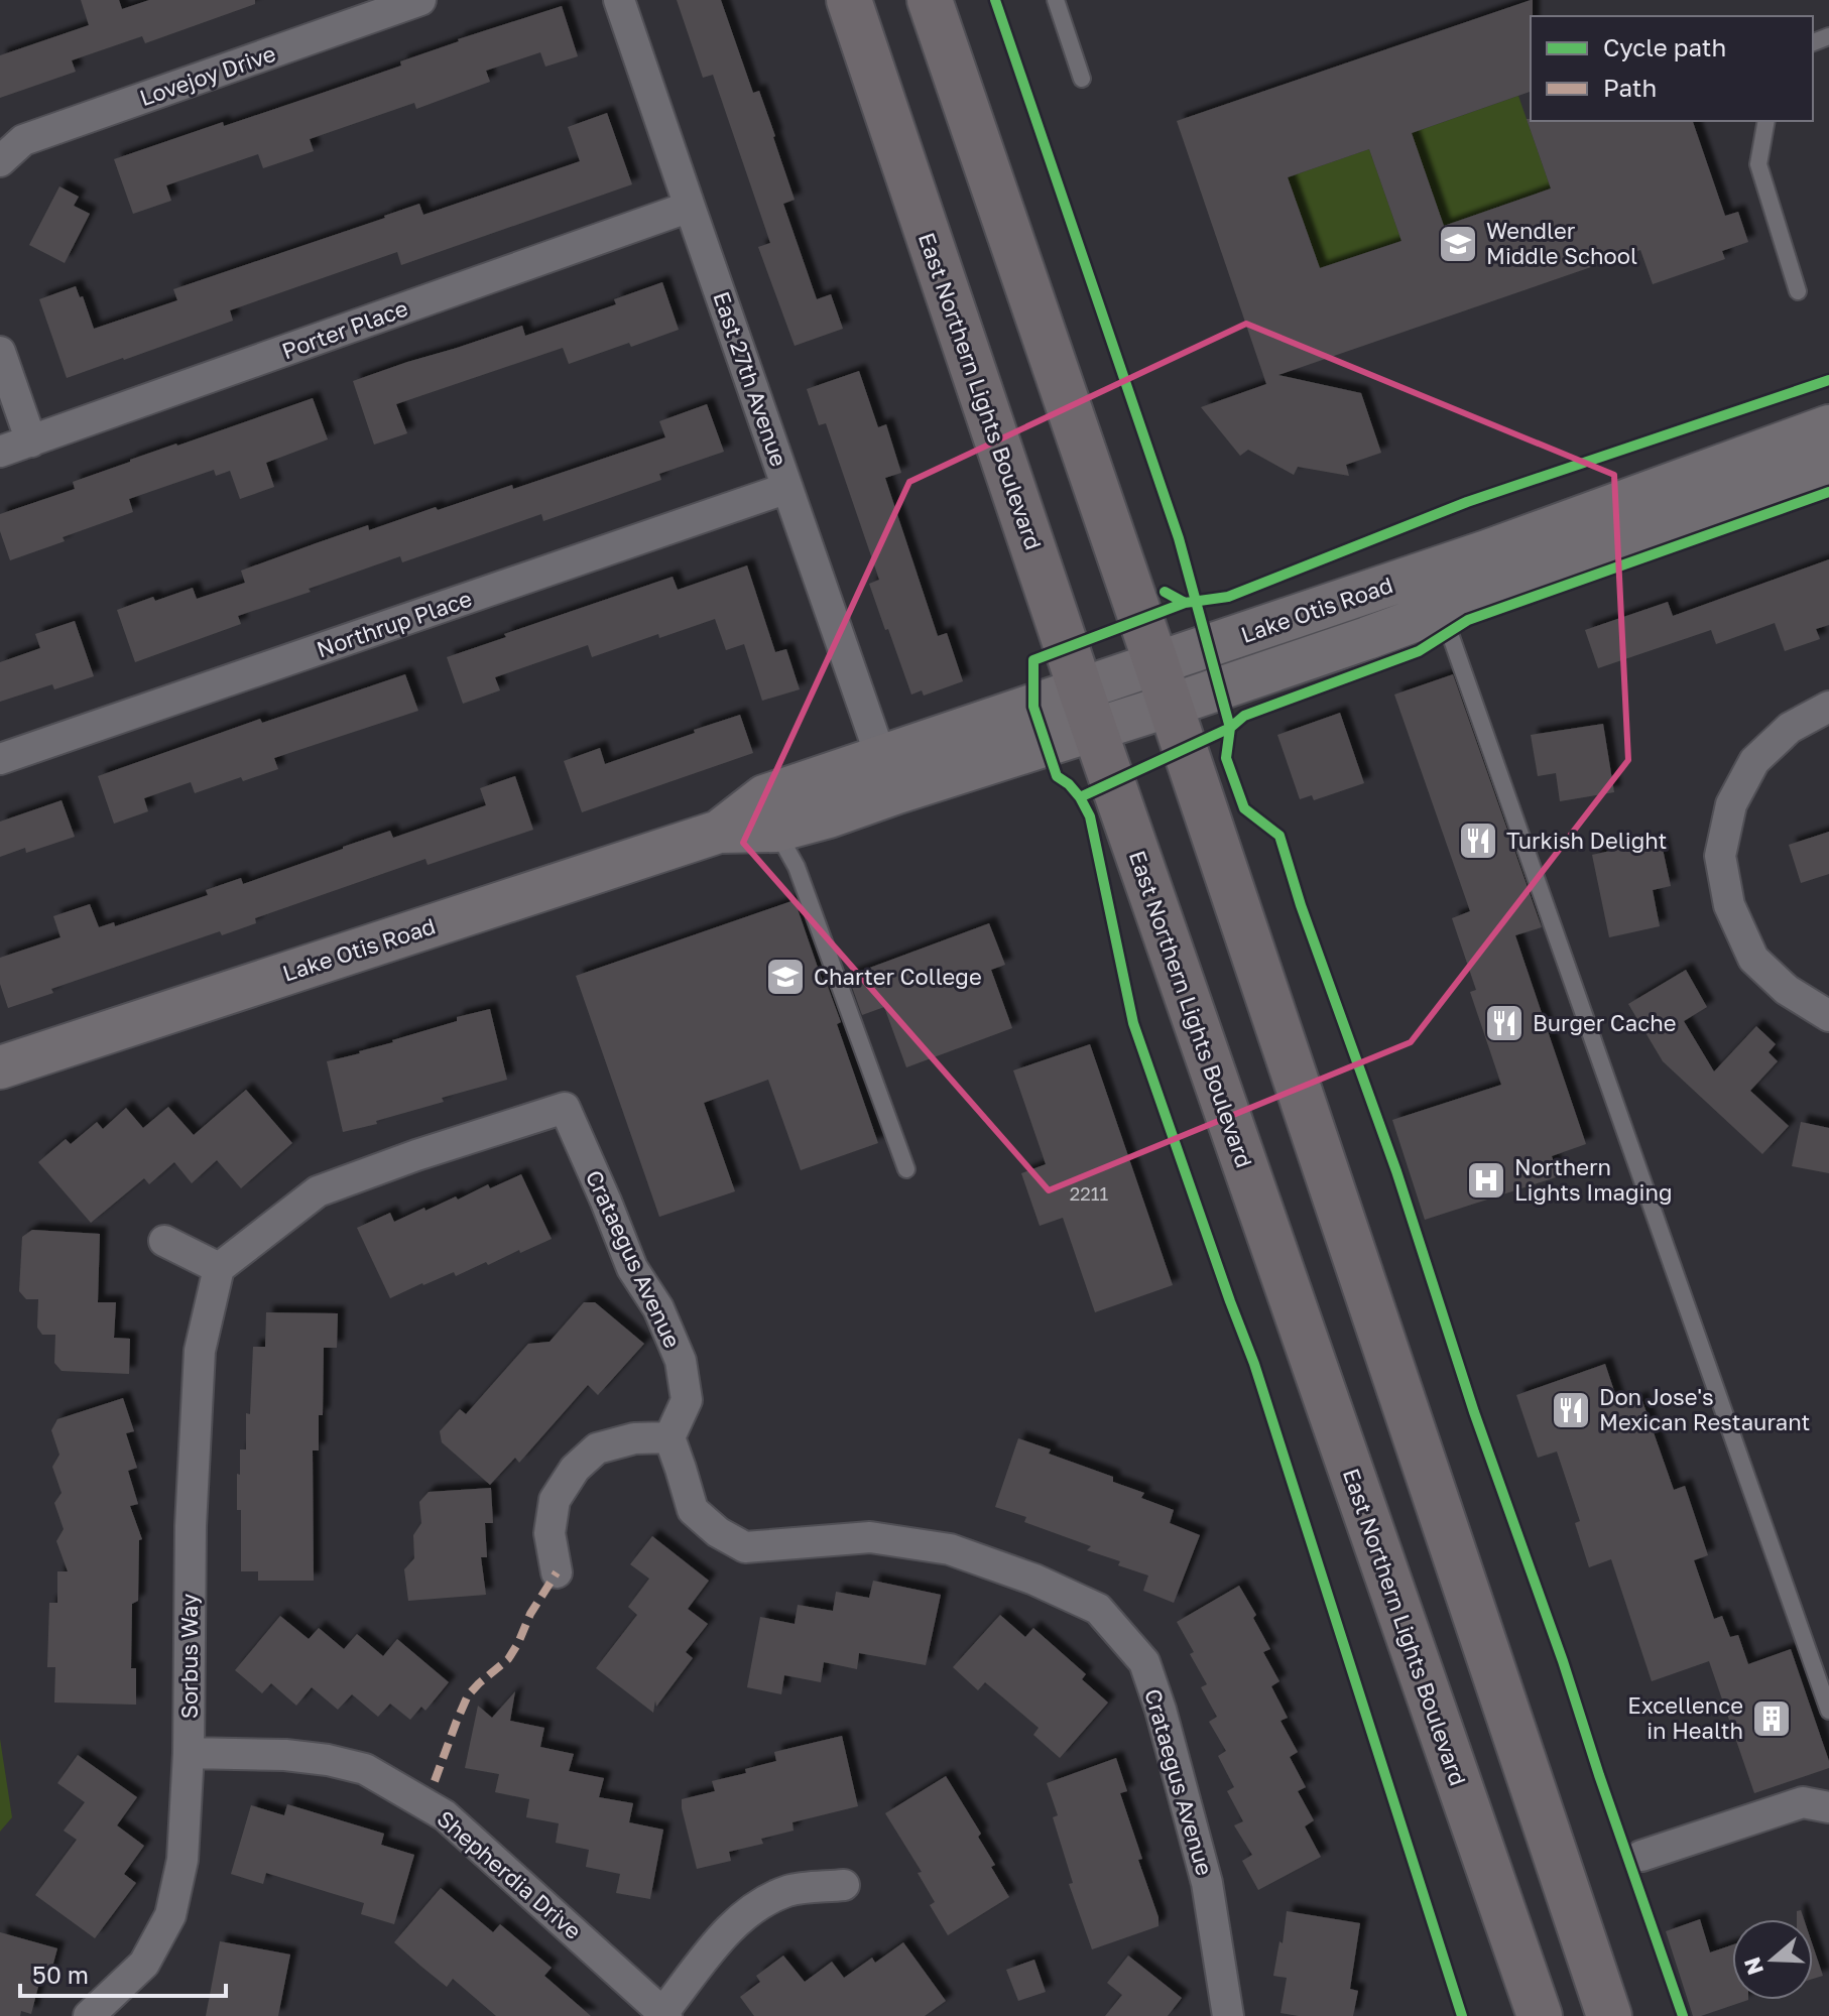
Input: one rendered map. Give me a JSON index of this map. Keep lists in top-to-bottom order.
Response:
{
  "streets": {
    "main road": ["East Northern Lights Boulevard", "Lake Otis Road"],
    "street": [
      "Lovejoy Drive",
      "Porter Place",
      "East 27th Avenue",
      "Northrup Place",
      "Crataegus Avenue",
      "Sorbus Way",
      "Shepherdia Drive"
    ]
  },
  "crossings": [
    ["Porter Place", "East 27th Avenue"],
    ["East 27th Avenue", "Lake Otis Road"],
    ["East 27th Avenue", "Northrup Place"],
    ["East Northern Lights Boulevard", "Lake Otis Road"],
    ["Crataegus Avenue", "Sorbus Way"],
    ["Sorbus Way", "Shepherdia Drive"]
  ],
  "places": {
    "school or university": ["Wendler Middle School", "Charter College"],
    "restaurant": ["Turkish Delight", "Burger Cache", "Don Jose's Mexican Restaurant"],
    "hospital": ["Northern Lights Imaging"],
    "building": ["Excellence in Health"]
  },
  "house_numbers": ["2211"],
  "legend": ["Cycle path", "Path"],
  "scale_bar": "50 m",
  "north": "left"
}
